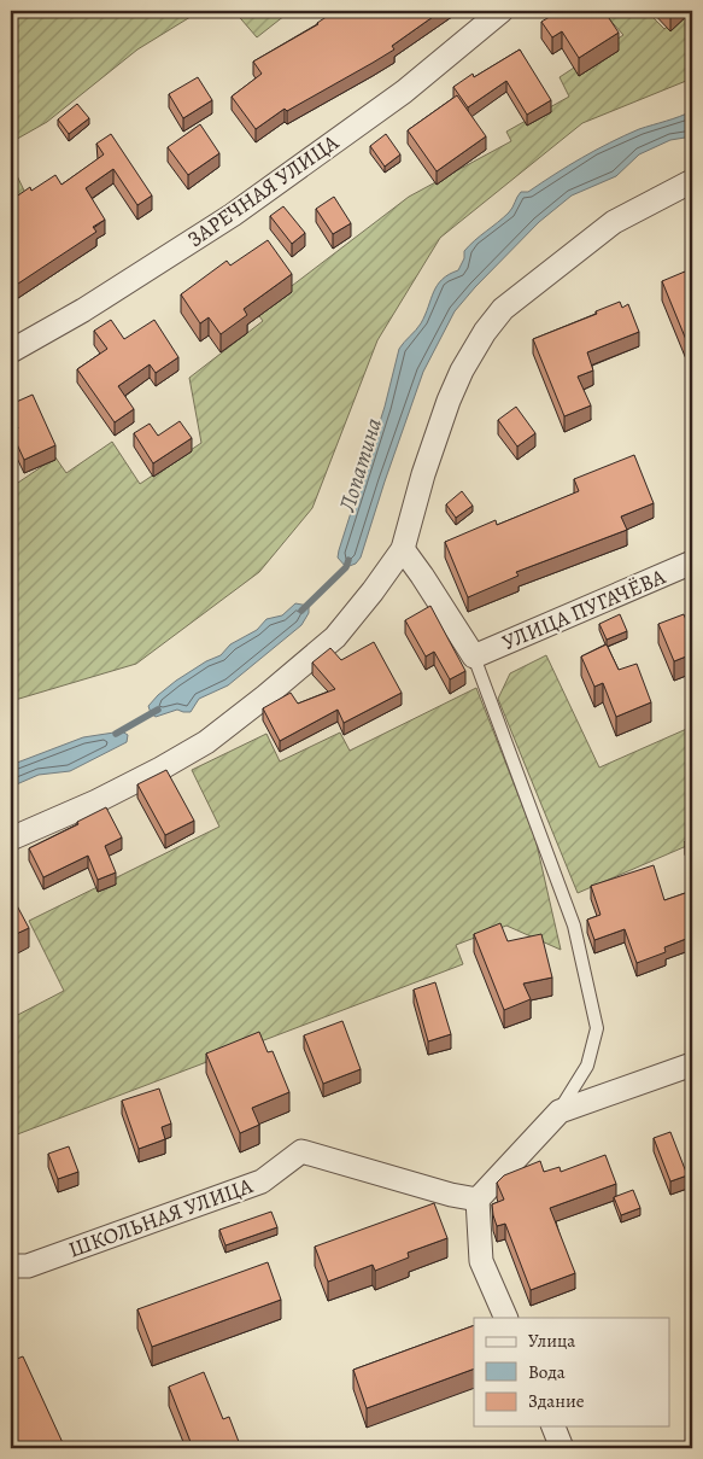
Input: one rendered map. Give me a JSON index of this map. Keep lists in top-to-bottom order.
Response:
{
  "streets": {
    "street": ["ЗАРЕЧНАЯ УЛИЦА", "УЛИЦА ПУГАЧЁВА", "ШКОЛЬНАЯ УЛИЦА"]
  },
  "water": ["Лопатина"],
  "legend": ["Улица", "Вода", "Здание"]
}
